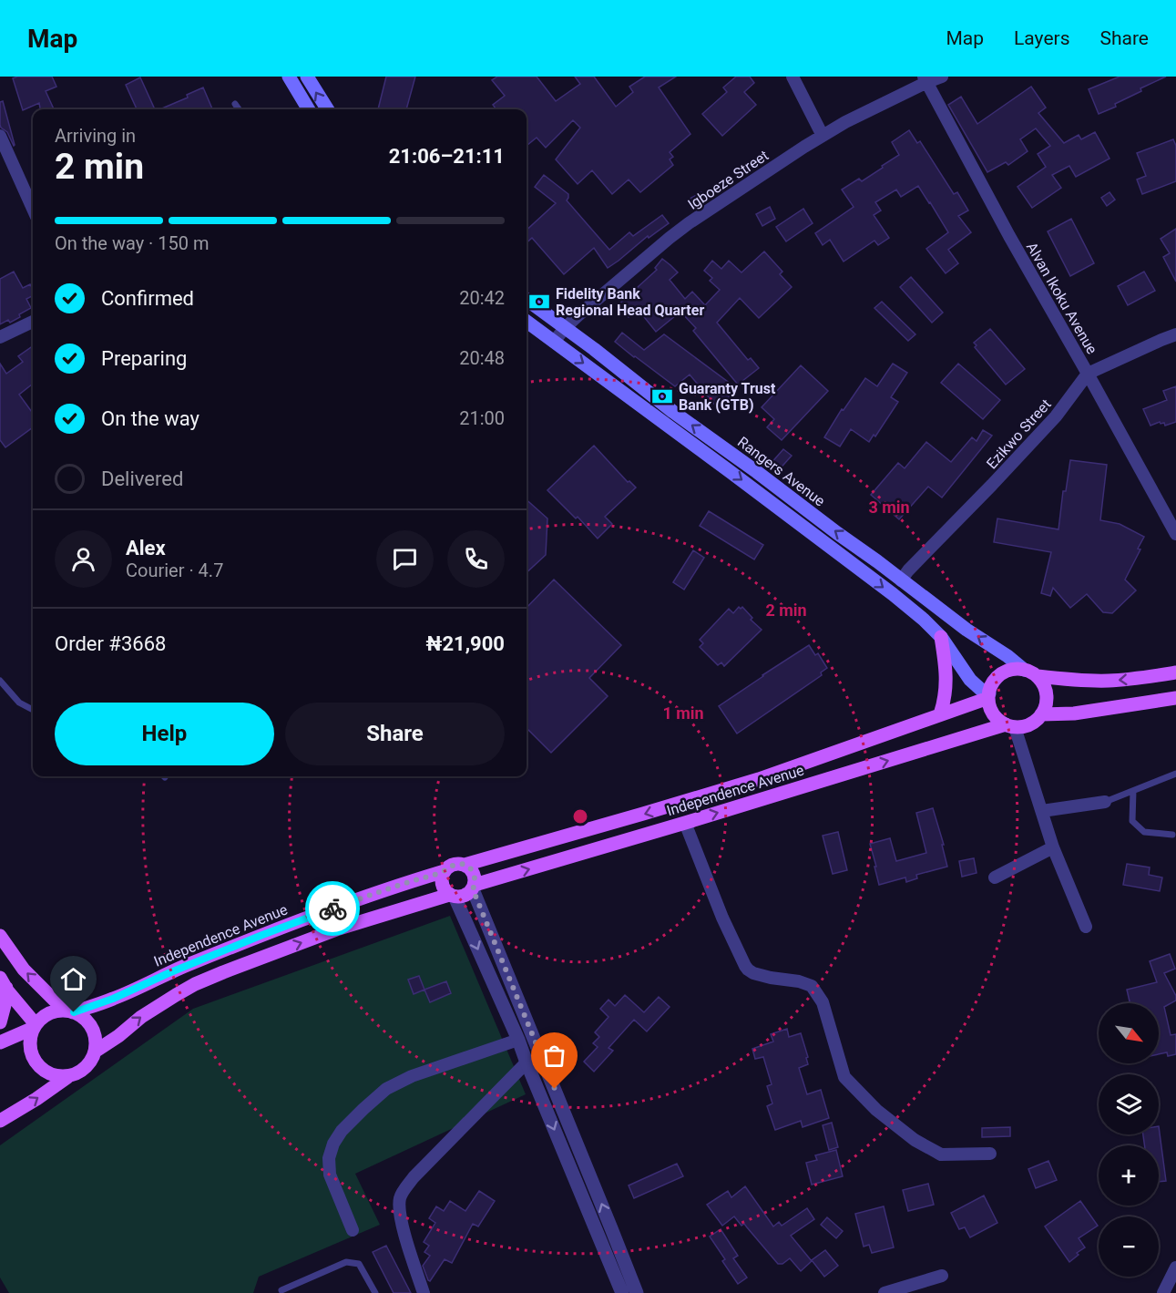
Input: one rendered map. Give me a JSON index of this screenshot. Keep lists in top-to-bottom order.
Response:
{
  "streets": {
    "main road": ["Rangers Avenue", "Independence Avenue"],
    "street": ["Igboeze Street", "Alvan Ikoku Avenue", "Ezikwo Street"]
  },
  "crossings": [
    ["Igboeze Street", "Alvan Ikoku Avenue"],
    ["Igboeze Street", "Rangers Avenue"],
    ["Alvan Ikoku Avenue", "Ezikwo Street"],
    ["Ezikwo Street", "Rangers Avenue"],
    ["Rangers Avenue", "Independence Avenue"]
  ],
  "places": {
    "bank": ["Fidelity Bank Regional Head Quarter", "Guaranty Trust Bank (GTB)"]
  },
  "north": "bottom right",
  "page": {
    "header": "Map",
    "nav": ["Map", "Layers", "Share"],
    "heading": ["2 min", "Arriving in", "21:06–21:11"],
    "panel": [
      "Alex",
      "Courier · 4.7",
      "Order #3668",
      "₦21,900"
    ],
    "bar": "On the way · 150 m",
    "list": [
      ["Confirmed", "20:42"],
      ["Preparing", "20:48"],
      ["On the way", "21:00"],
      "Delivered"
    ],
    "buttons": ["Help", "Share"],
    "map_buttons": ["+", "−"]
  },
  "rings": ["3 min", "2 min", "1 min"]
}
